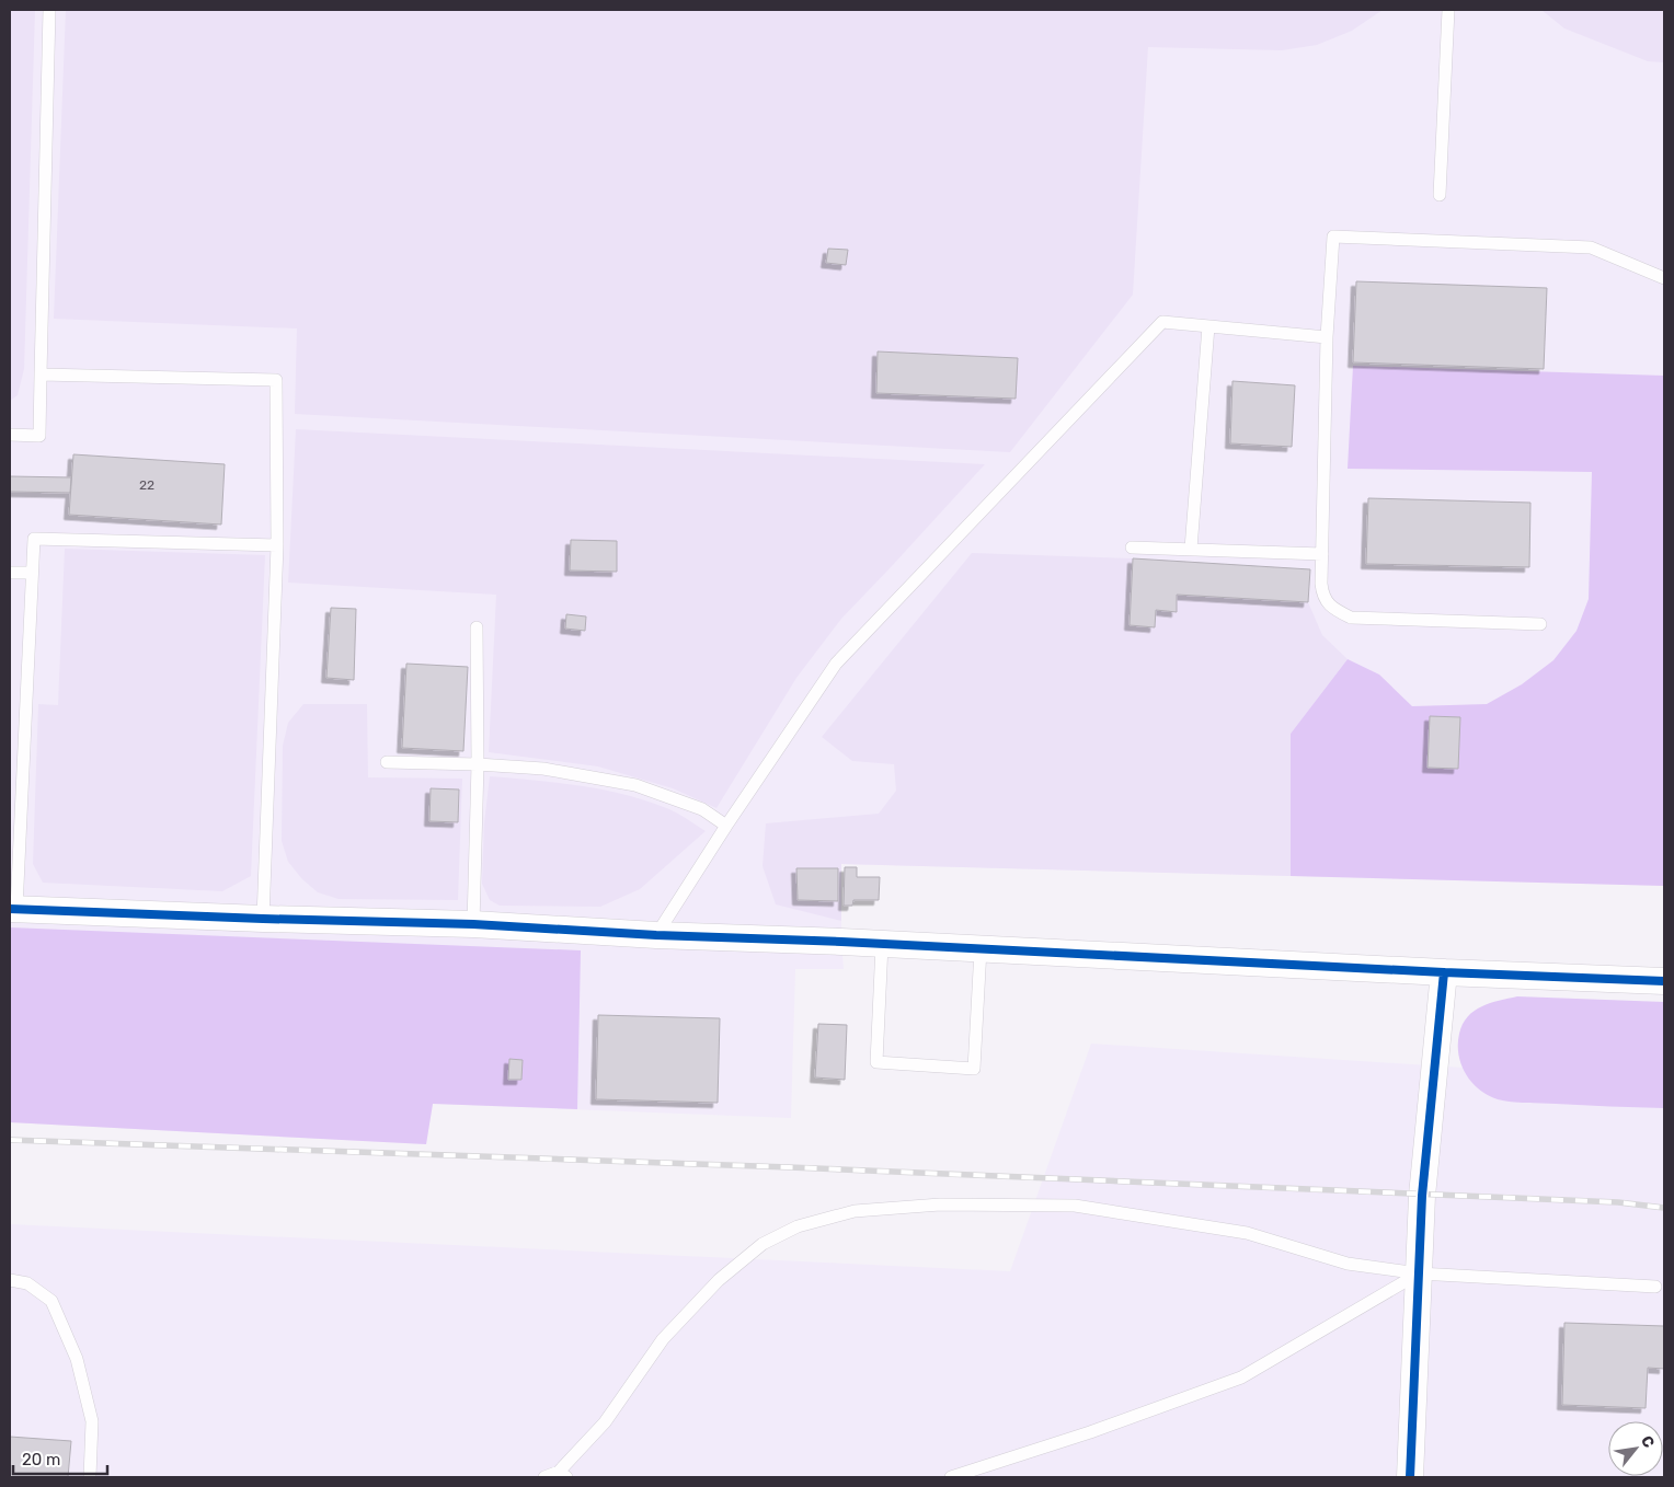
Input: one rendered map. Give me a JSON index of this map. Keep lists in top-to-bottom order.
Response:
{
  "house_numbers": ["22"],
  "scale_bar": "20 m",
  "north": "top right"
}
